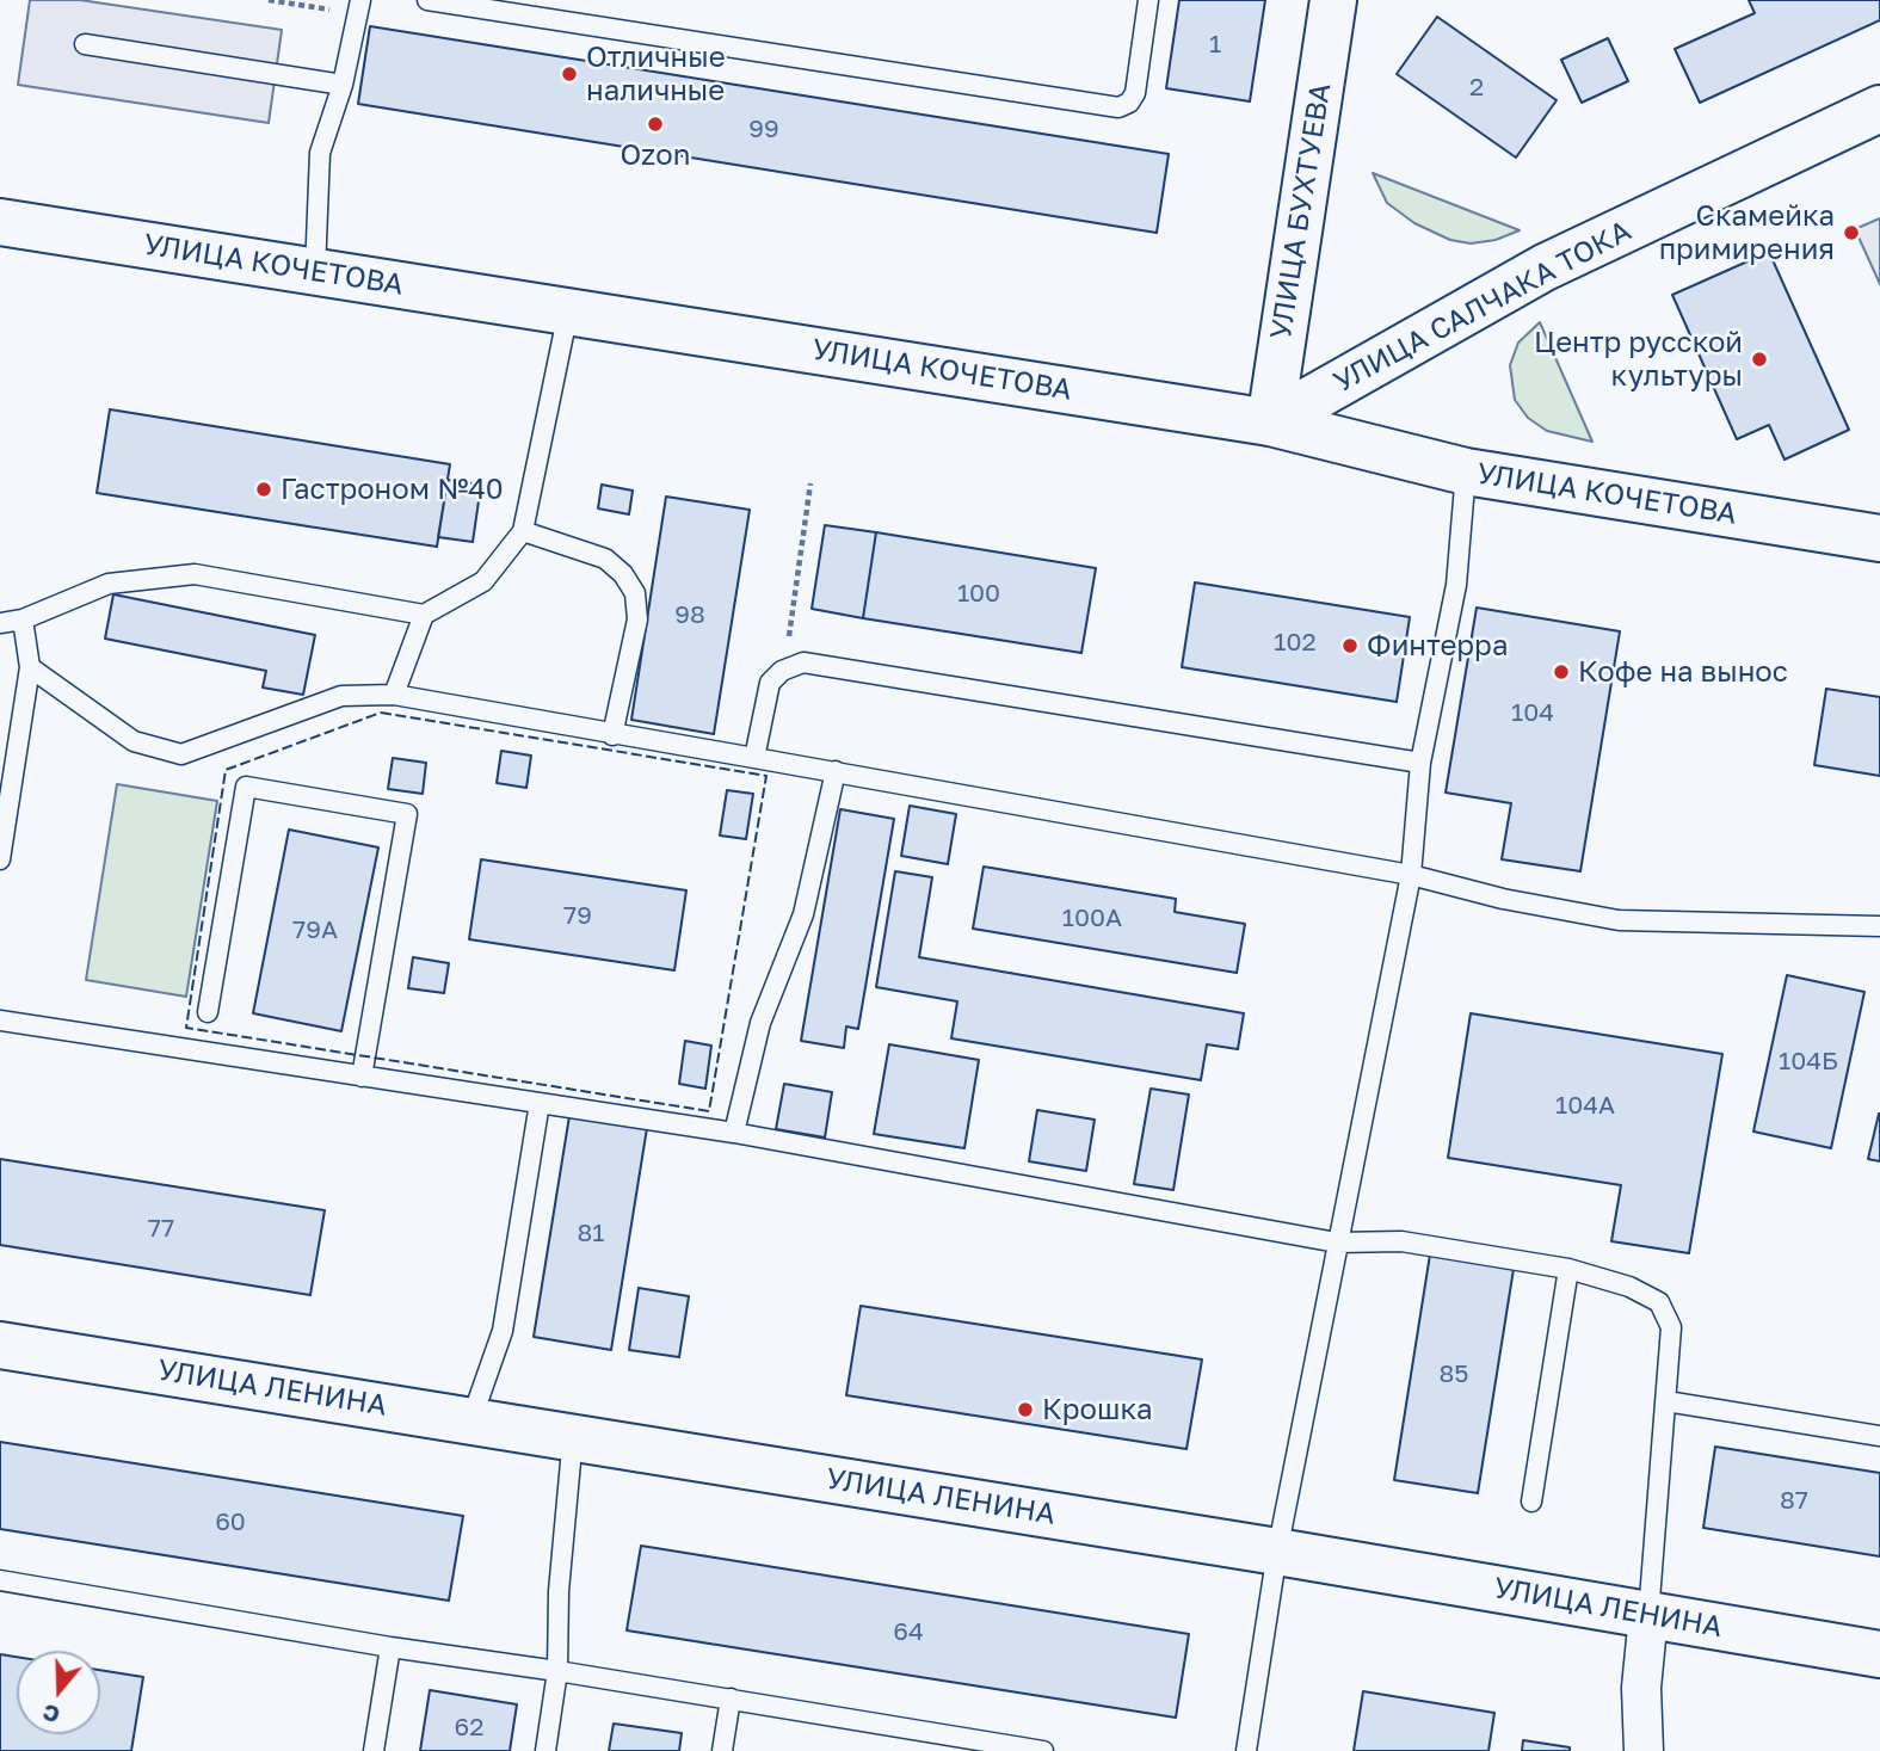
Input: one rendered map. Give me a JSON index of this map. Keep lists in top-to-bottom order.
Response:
{
  "streets": {
    "street": [
      "УЛИЦА БУХТУЕВА",
      "УЛИЦА КОЧЕТОВА",
      "УЛИЦА САЛЧАКА ТОКА",
      "УЛИЦА ЛЕНИНА"
    ]
  },
  "crossings": [
    ["УЛИЦА БУХТУЕВА", "УЛИЦА КОЧЕТОВА"],
    ["УЛИЦА БУХТУЕВА", "УЛИЦА САЛЧАКА ТОКА"],
    ["УЛИЦА КОЧЕТОВА", "УЛИЦА САЛЧАКА ТОКА"]
  ],
  "places": [
    "Отличные наличные",
    "Ozon",
    "Скамейка примирения",
    "Центр русской культуры",
    "Гастроном №40",
    "Финтерра",
    "Кофе на вынос",
    "Крошка"
  ],
  "house_numbers": [
    "1",
    "2",
    "99",
    "100",
    "98",
    "102",
    "104",
    "79",
    "100А",
    "79А",
    "104Б",
    "104А",
    "77",
    "81",
    "85",
    "87",
    "60",
    "64",
    "62"
  ],
  "north": "bottom"
}
